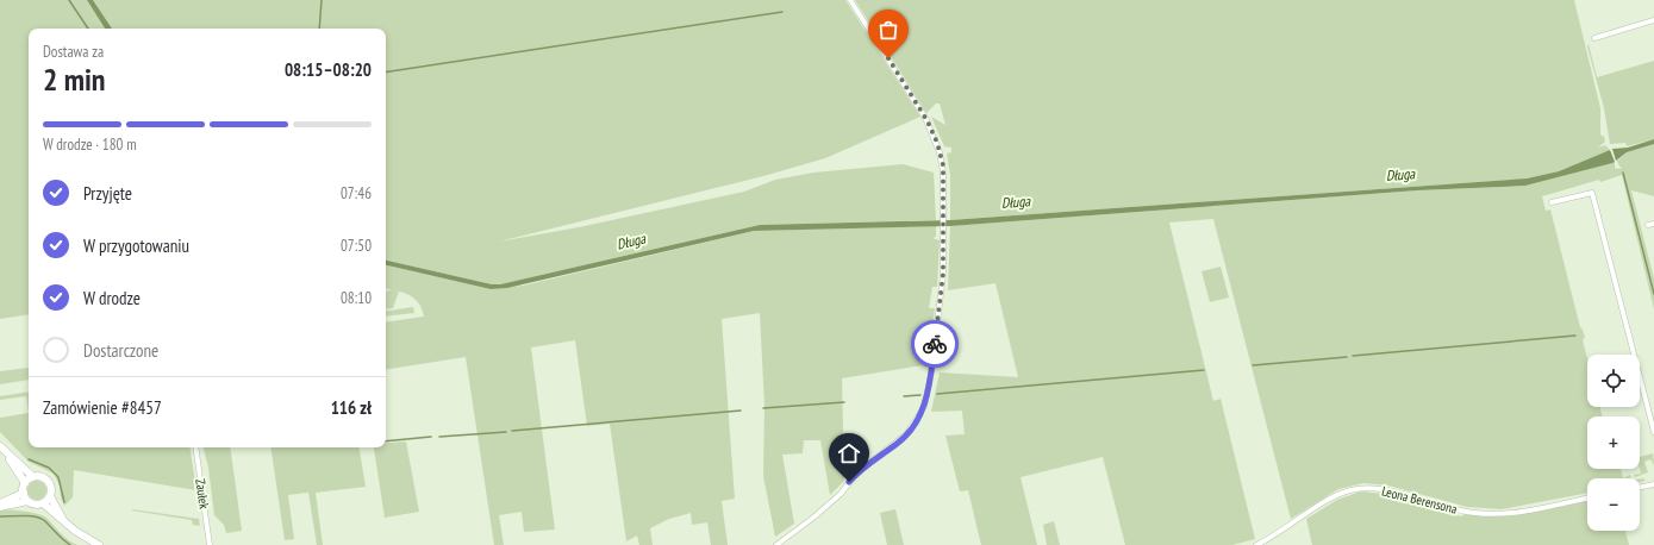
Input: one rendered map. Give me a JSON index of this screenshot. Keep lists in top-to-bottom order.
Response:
{
  "streets": {
    "street": ["Zaułek", "Leona Berensona"]
  },
  "water": ["Długa"],
  "page": {
    "heading": ["2 min", "Dostawa za", "08:15–08:20"],
    "panel": ["Zamówienie #8457", "116 zł"],
    "bar": "W drodze · 180 m",
    "list": [
      ["Przyjęte", "07:46"],
      ["W przygotowaniu", "07:50"],
      ["W drodze", "08:10"],
      "Dostarczone"
    ],
    "map_buttons": ["+", "−"]
  }
}
